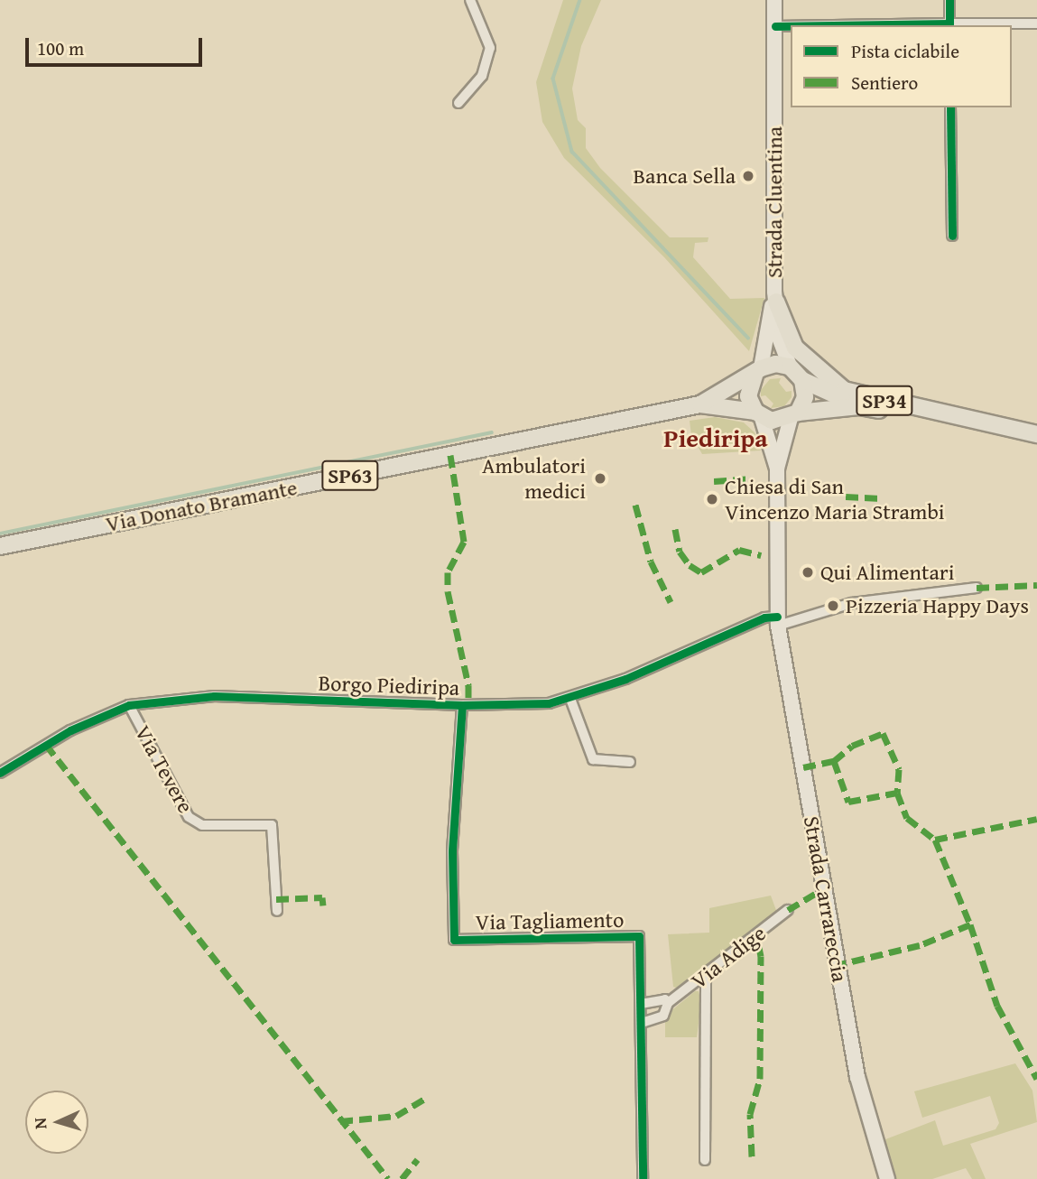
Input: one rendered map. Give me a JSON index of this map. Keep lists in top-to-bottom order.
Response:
{
  "streets": {
    "main road": [
      "Strada Cluentina",
      "SP34",
      "SP63",
      "Via Donato Bramante",
      "Strada Carrareccia"
    ],
    "street": [
      "Borgo Piediripa",
      "Via Tevere",
      "Via Tagliamento",
      "Via Adige"
    ]
  },
  "crossings": [
    ["Strada Cluentina", "SP34"],
    ["Strada Cluentina", "Via Donato Bramante"],
    ["SP34", "Via Donato Bramante"],
    ["Borgo Piediripa", "Via Tevere"],
    ["Borgo Piediripa", "Strada Carrareccia"],
    ["Borgo Piediripa", "Via Tagliamento"],
    ["Via Tagliamento", "Via Adige"]
  ],
  "districts": ["Piediripa"],
  "places": [
    "Banca Sella",
    "Ambulatori medici",
    "Chiesa di San Vincenzo Maria Strambi",
    "Qui Alimentari",
    "Pizzeria Happy Days"
  ],
  "legend": ["Pista ciclabile", "Sentiero"],
  "scale_bar": "100 m",
  "north": "left"
}
